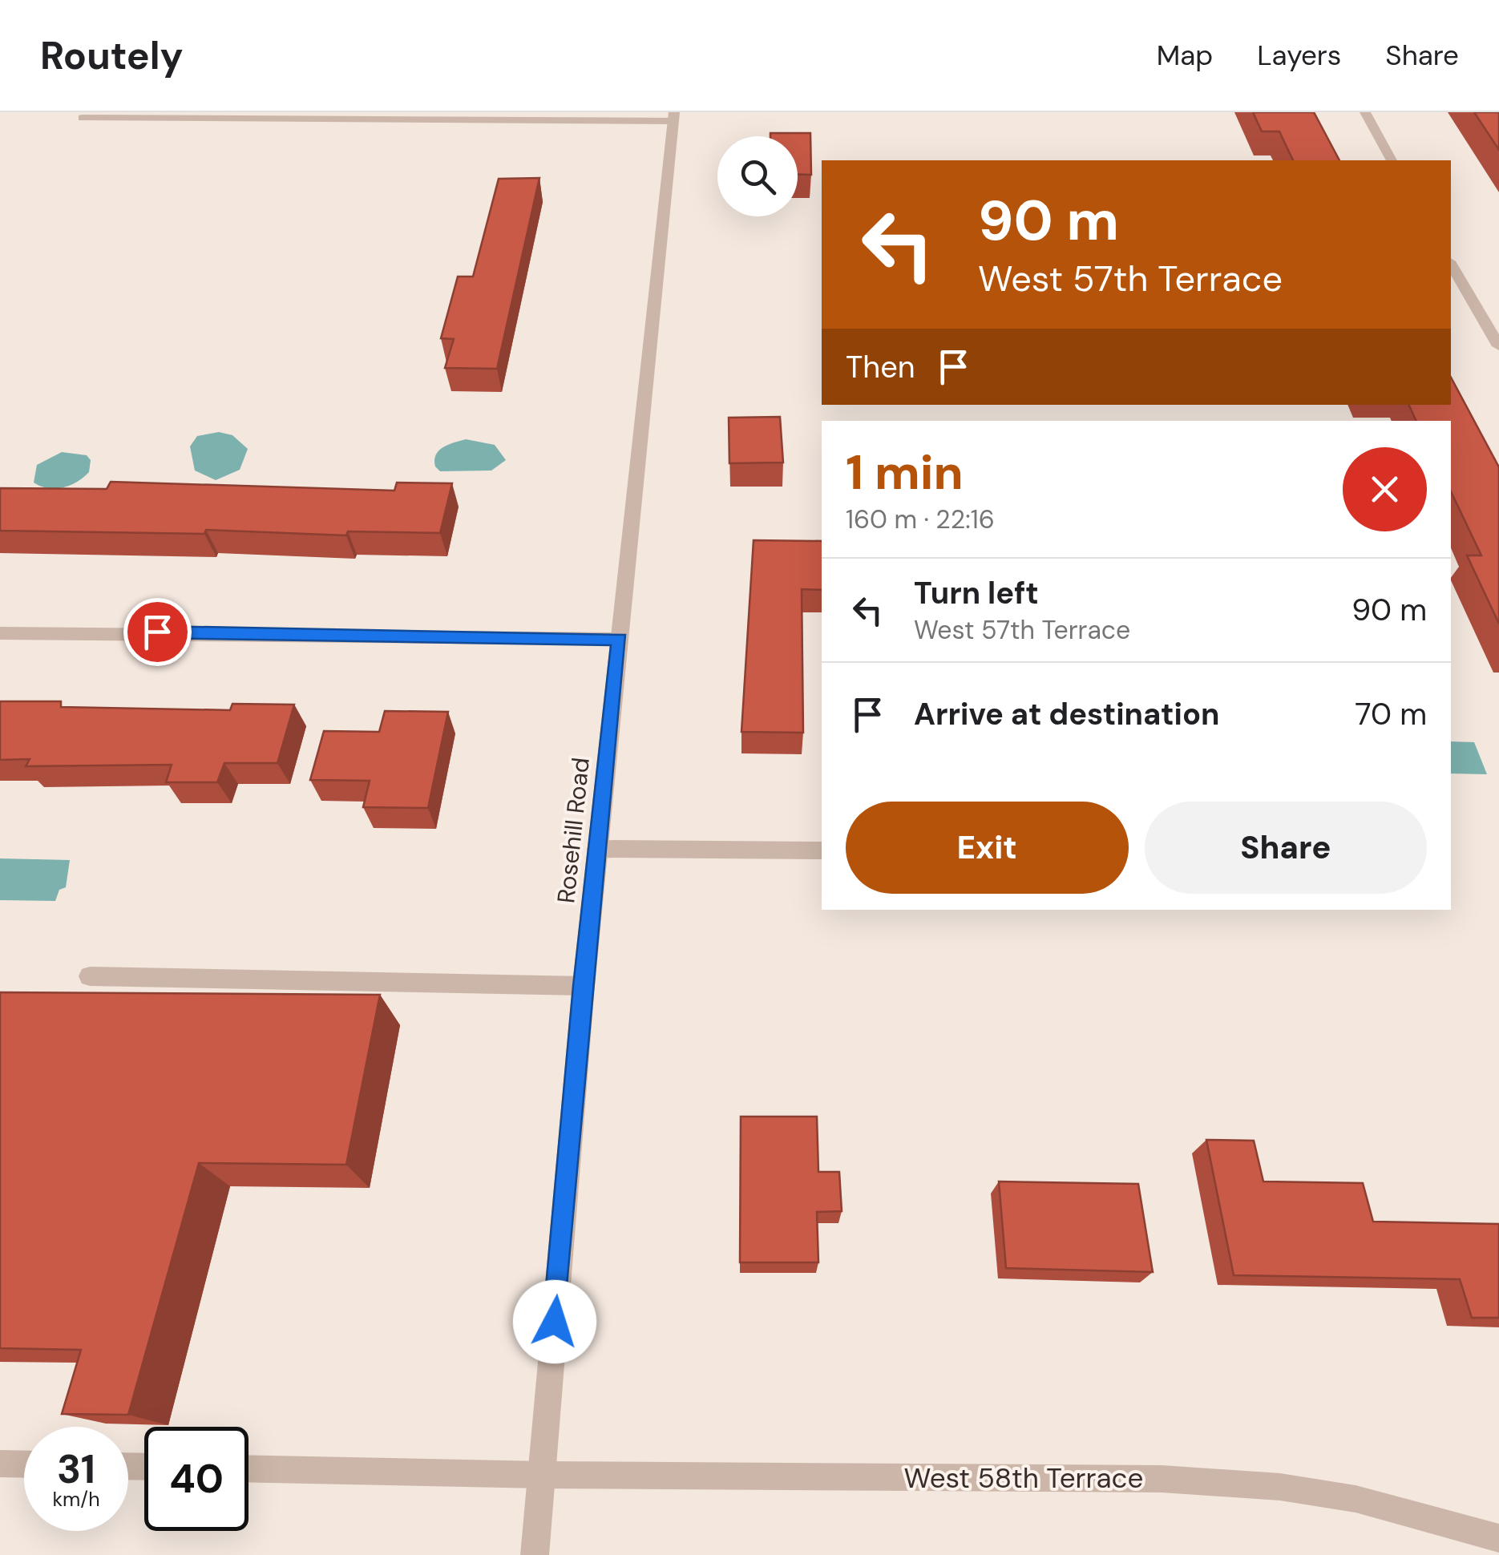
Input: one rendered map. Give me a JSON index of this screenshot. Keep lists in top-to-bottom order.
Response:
{
  "streets": {
    "street": ["Rosehill Road", "West 58th Terrace"]
  },
  "crossings": [
    ["Rosehill Road", "West 58th Terrace"]
  ],
  "page": {
    "header": "Routely",
    "nav": ["Map", "Layers", "Share"],
    "turn": ["90 m", "West 57th Terrace"],
    "then": "Then",
    "heading": ["1 min", "160 m · 22:16"],
    "list": [
      {
        "name": "Turn left",
        "note": "West 57th Terrace",
        "value": "90 m"
      },
      {
        "name": "Arrive at destination",
        "value": "70 m"
      }
    ],
    "buttons": ["Exit", "Share"],
    "speed": "31 km/h",
    "limit": "40"
  }
}
